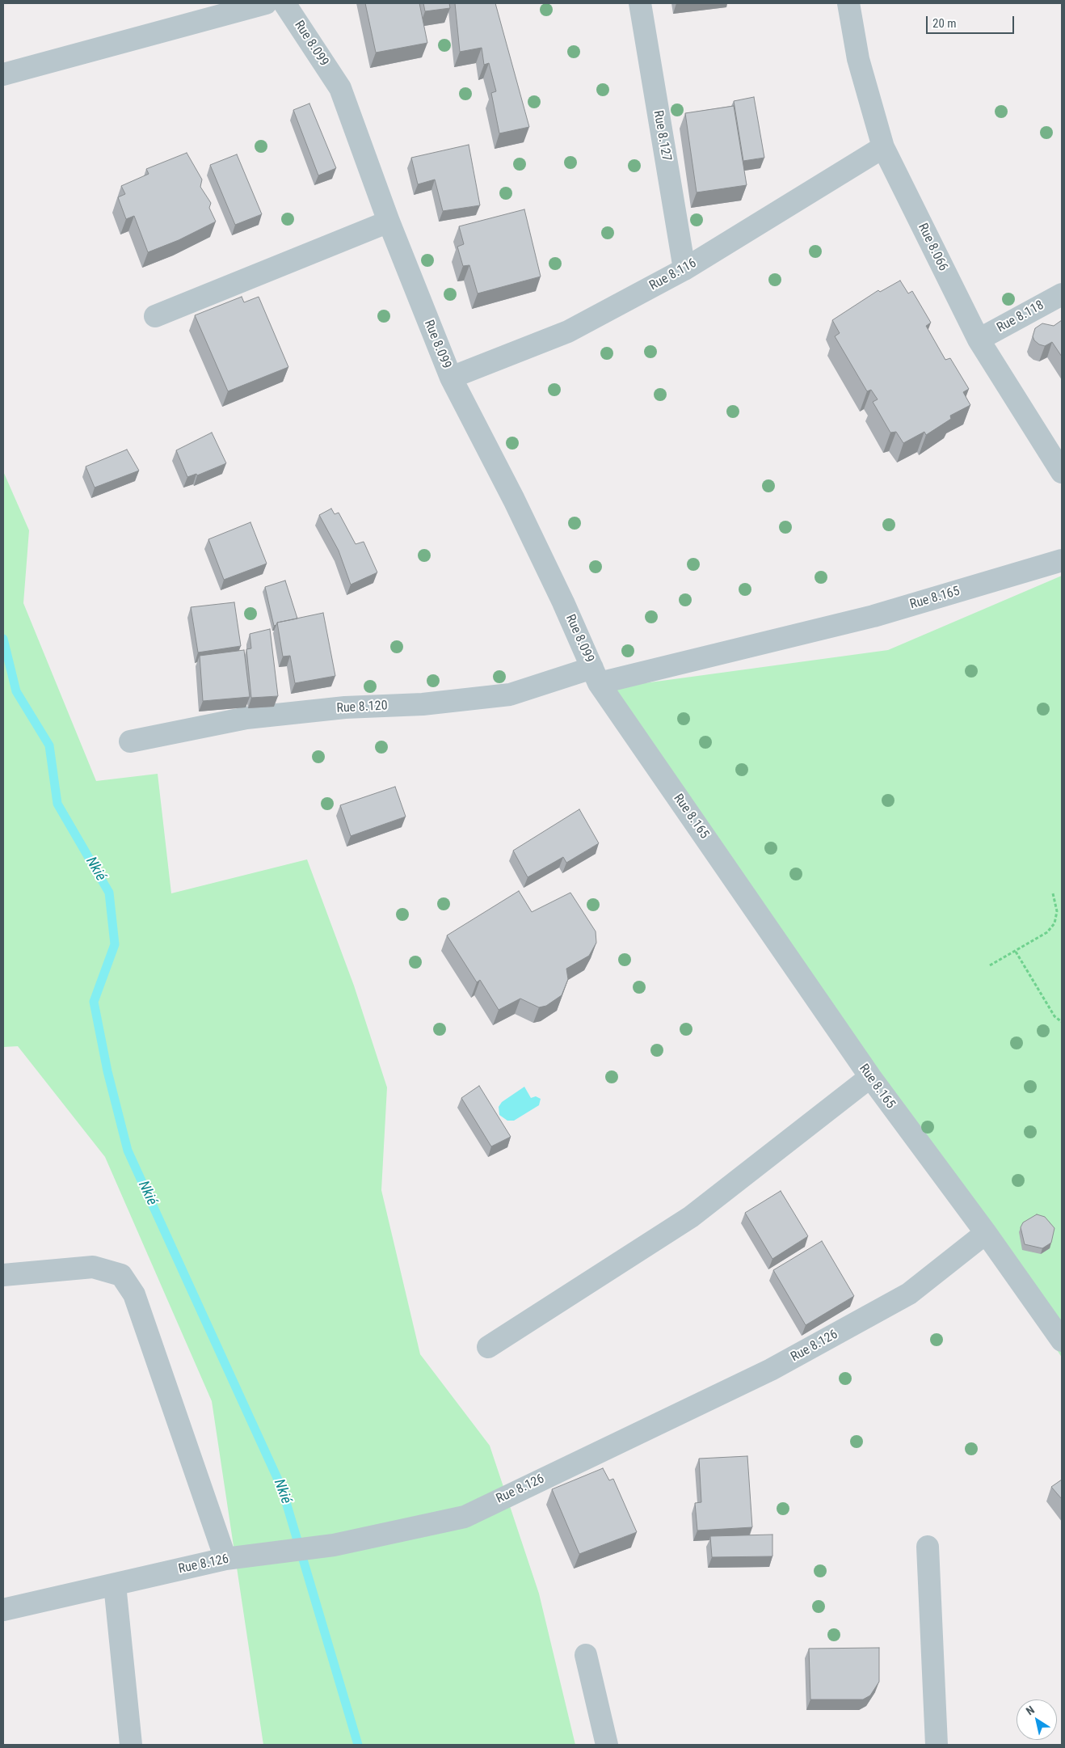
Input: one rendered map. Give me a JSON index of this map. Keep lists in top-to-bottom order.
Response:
{
  "streets": {
    "street": [
      "Rue 8.099",
      "Rue 8.127",
      "Rue 8.066",
      "Rue 8.116",
      "Rue 8.118",
      "Rue 8.165",
      "Rue 8.120",
      "Rue 8.126"
    ]
  },
  "crossings": [
    ["Rue 8.099", "Rue 8.116"],
    ["Rue 8.099", "Rue 8.165"],
    ["Rue 8.099", "Rue 8.120"],
    ["Rue 8.127", "Rue 8.116"],
    ["Rue 8.066", "Rue 8.116"],
    ["Rue 8.066", "Rue 8.118"],
    ["Rue 8.165", "Rue 8.120"],
    ["Rue 8.165", "Rue 8.126"]
  ],
  "water": ["Nkié"],
  "scale_bar": "20 m",
  "north": "top left"
}
